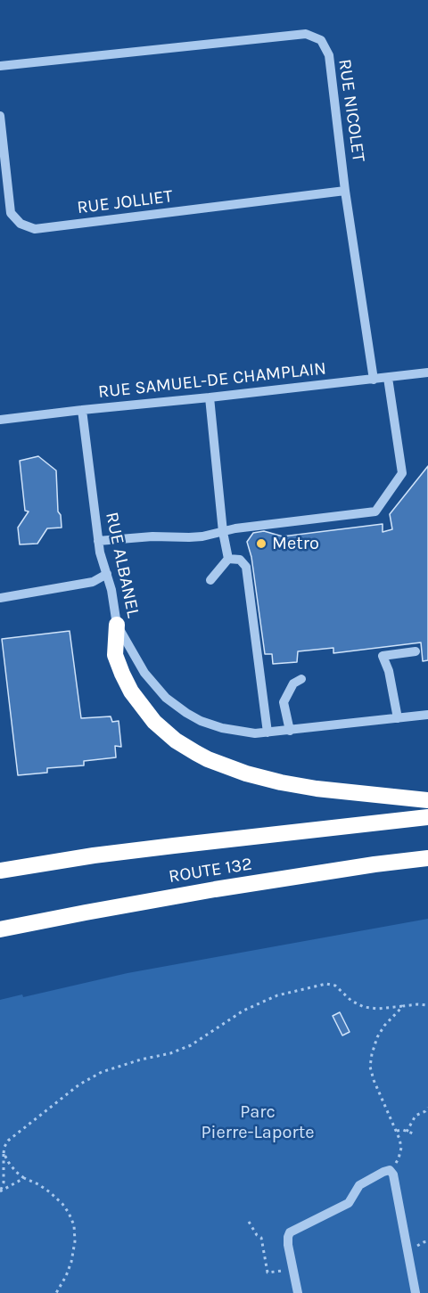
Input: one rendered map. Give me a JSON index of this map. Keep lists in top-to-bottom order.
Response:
{
  "streets": {
    "highway": ["ROUTE 132"],
    "street": [
      "RUE NICOLET",
      "RUE JOLLIET",
      "RUE SAMUEL-DE CHAMPLAIN",
      "RUE ALBANEL"
    ]
  },
  "crossings": [
    ["RUE NICOLET", "RUE JOLLIET"],
    ["RUE NICOLET", "RUE SAMUEL-DE CHAMPLAIN"],
    ["RUE SAMUEL-DE CHAMPLAIN", "RUE ALBANEL"]
  ],
  "parks": ["Parc Pierre-Laporte"],
  "places": ["Metro"]
}
